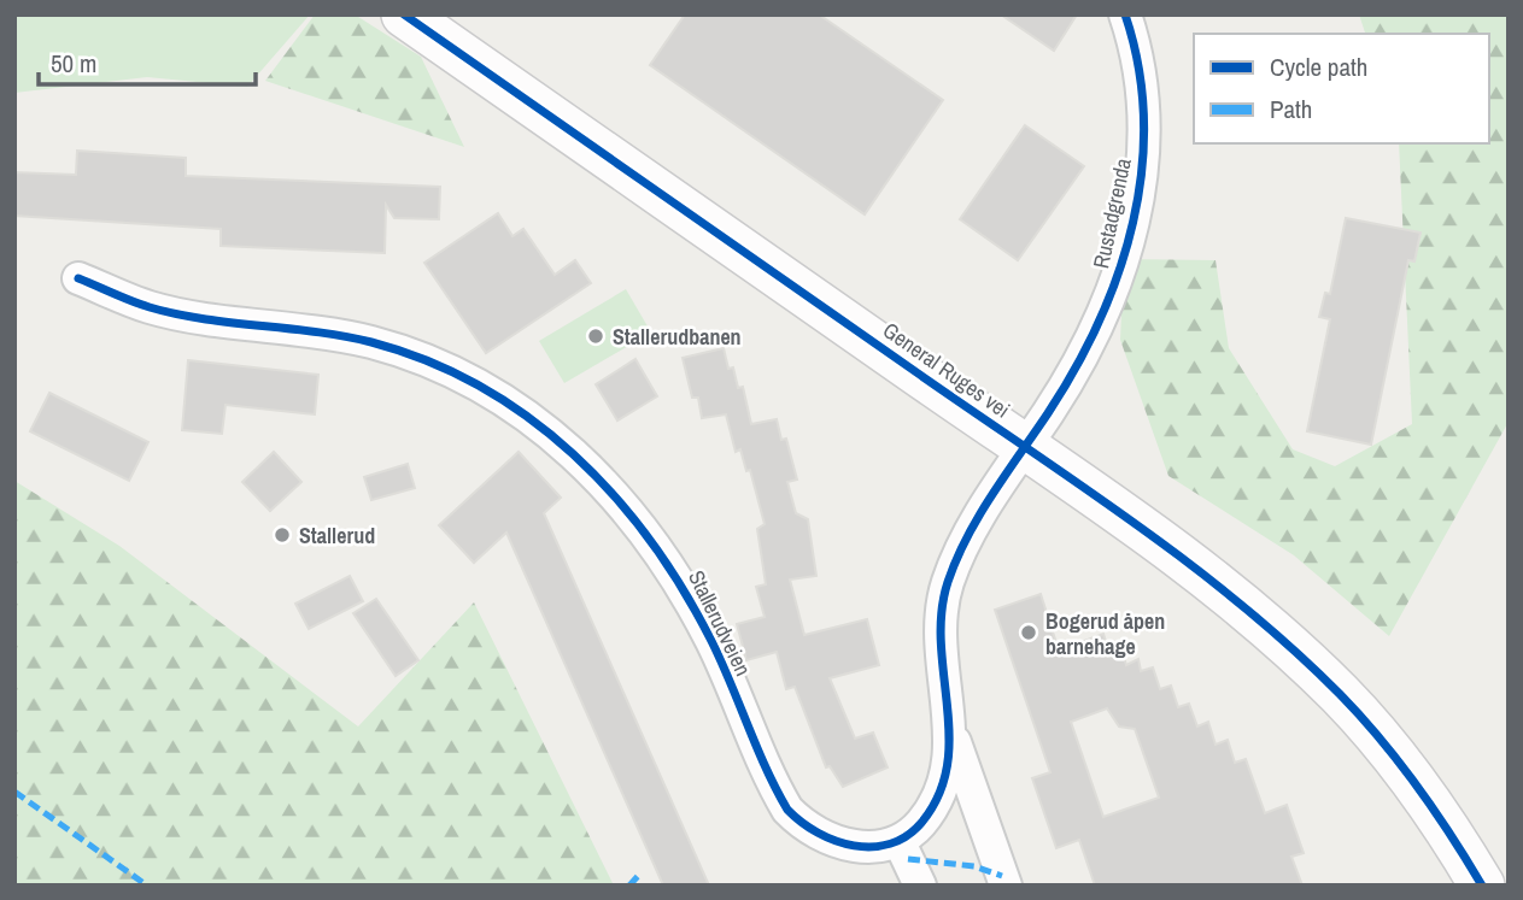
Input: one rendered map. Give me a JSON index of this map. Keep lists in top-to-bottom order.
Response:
{
  "streets": {
    "main road": ["General Ruges vei"],
    "street": ["Rustadgrenda", "Stallerudveien"]
  },
  "crossings": [
    ["Rustadgrenda", "General Ruges vei"]
  ],
  "places": ["Stallerudbanen", "Stallerud", "Bogerud åpen barnehage"],
  "legend": ["Cycle path", "Path"],
  "scale_bar": "50 m"
}
